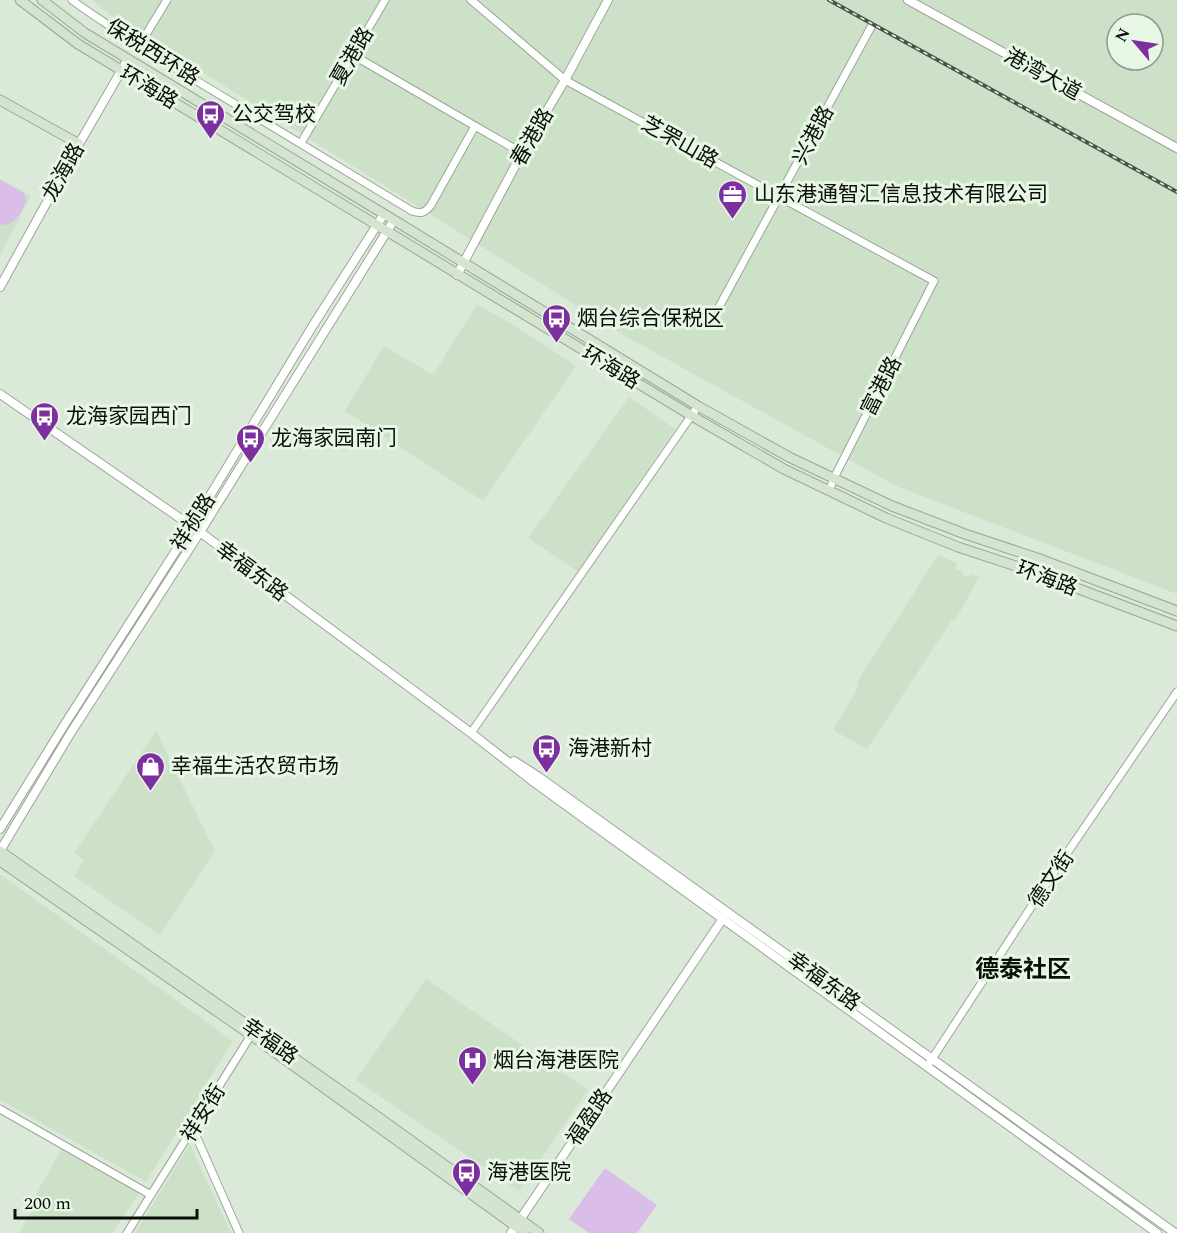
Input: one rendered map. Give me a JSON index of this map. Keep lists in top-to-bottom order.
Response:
{
  "streets": {
    "main road": ["环海路", "幸福路"],
    "street": [
      "保税西环路",
      "夏港路",
      "港湾大道",
      "兴港路",
      "春港路",
      "芝罘山路",
      "龙海路",
      "富港路",
      "祥祯路",
      "幸福东路",
      "德文街",
      "祥安街",
      "福盈路"
    ]
  },
  "crossings": [
    ["保税西环路", "夏港路"],
    ["环海路", "春港路"],
    ["环海路", "龙海路"],
    ["环海路", "富港路"],
    ["环海路", "祥祯路"],
    ["兴港路", "芝罘山路"],
    ["春港路", "芝罘山路"],
    ["芝罘山路", "富港路"],
    ["祥祯路", "幸福东路"],
    ["祥祯路", "幸福路"],
    ["幸福东路", "德文街"],
    ["幸福东路", "福盈路"],
    ["幸福路", "祥安街"],
    ["幸福路", "福盈路"]
  ],
  "districts": ["德泰社区"],
  "places": {
    "bus stop": [
      "公交驾校",
      "烟台综合保税区",
      "龙海家园西门",
      "龙海家园南门",
      "海港新村",
      "海港医院"
    ],
    "office": ["山东港通智汇信息技术有限公司"],
    "shop": ["幸福生活农贸市场"],
    "hospital": ["烟台海港医院"]
  },
  "scale_bar": "200 m",
  "north": "top left"
}
